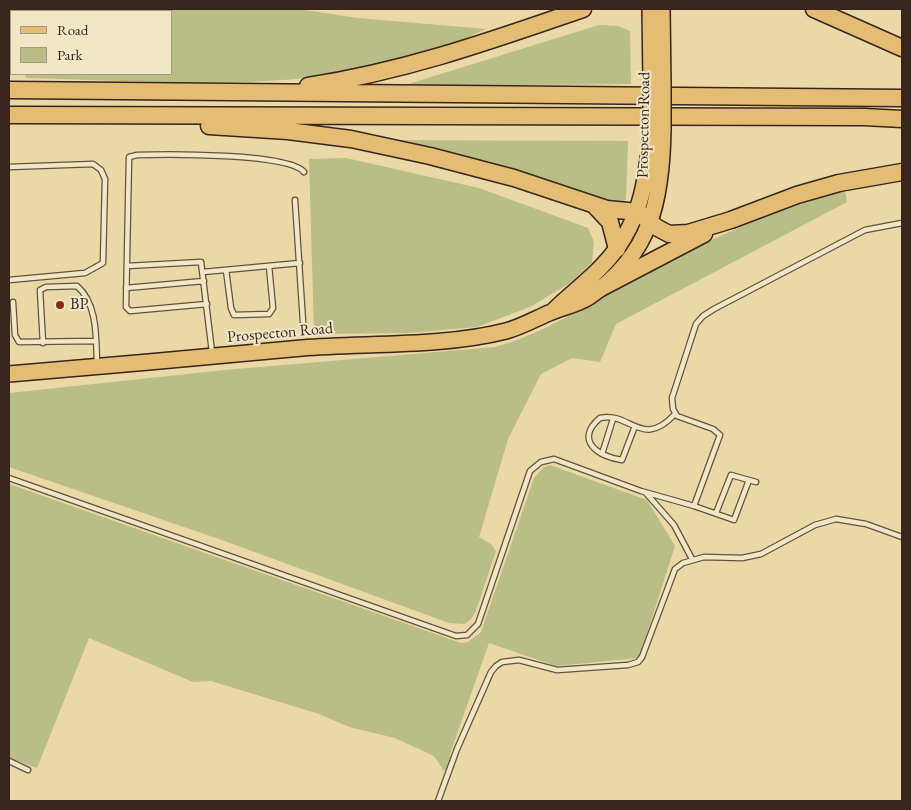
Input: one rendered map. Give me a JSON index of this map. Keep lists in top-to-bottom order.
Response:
{
  "streets": {
    "main road": ["Prospecton Road"]
  },
  "places": ["BP"],
  "legend": ["Road", "Park"]
}
